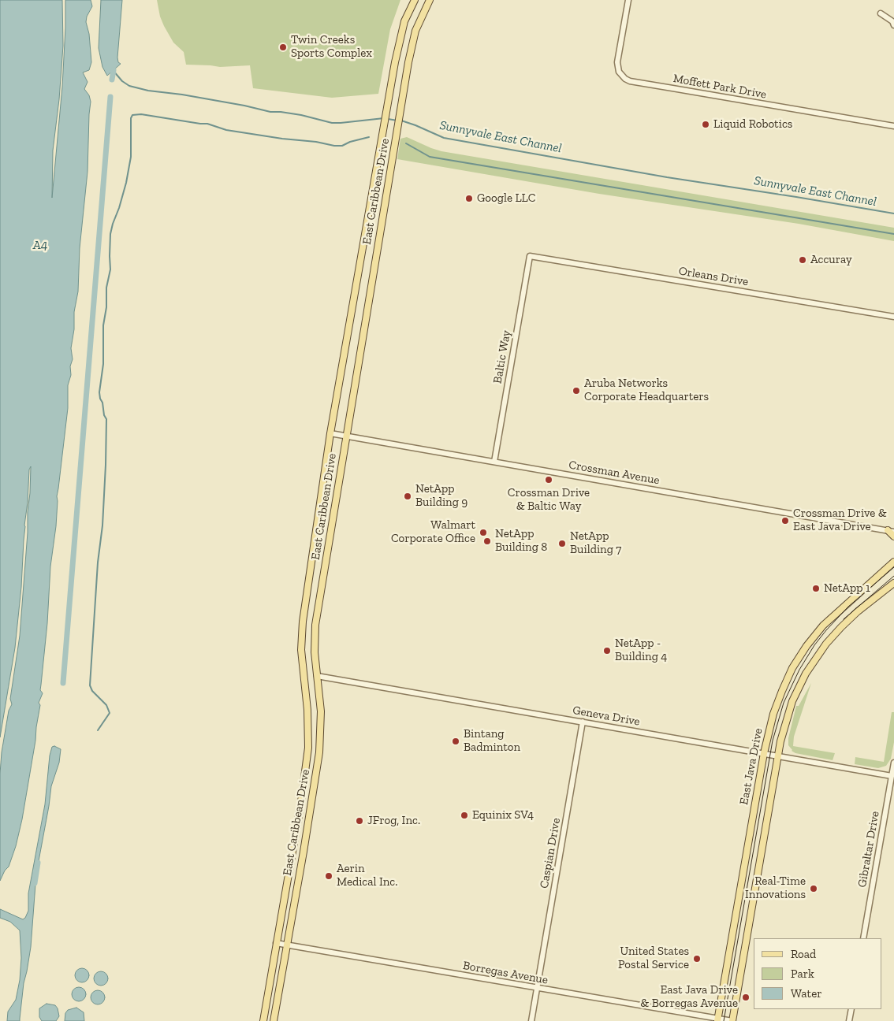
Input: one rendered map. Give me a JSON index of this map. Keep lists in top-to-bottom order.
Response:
{
  "streets": {
    "main road": ["East Caribbean Drive", "East Java Drive"],
    "street": [
      "Moffett Park Drive",
      "Orleans Drive",
      "Baltic Way",
      "Crossman Avenue",
      "Geneva Drive",
      "Gibraltar Drive",
      "Caspian Drive",
      "Borregas Avenue"
    ]
  },
  "crossings": [
    ["East Caribbean Drive", "Crossman Avenue"],
    ["East Caribbean Drive", "Geneva Drive"],
    ["East Caribbean Drive", "Borregas Avenue"],
    ["Orleans Drive", "Baltic Way"],
    ["Baltic Way", "Crossman Avenue"],
    ["Geneva Drive", "East Java Drive"],
    ["Geneva Drive", "Gibraltar Drive"],
    ["Geneva Drive", "Caspian Drive"],
    ["East Java Drive", "Borregas Avenue"],
    ["Caspian Drive", "Borregas Avenue"]
  ],
  "water": ["Sunnyvale East Channel", "A4"],
  "places": [
    "Twin Creeks Sports Complex",
    "Liquid Robotics",
    "Google LLC",
    "Accuray",
    "Aruba Networks Corporate Headquarters",
    "Crossman Drive & Baltic Way",
    "NetApp Building 9",
    "Crossman Drive & East Java Drive",
    "Walmart Corporate Office",
    "NetApp Building 8",
    "NetApp Building 7",
    "NetApp 1",
    "NetApp - Building 4",
    "Bintang Badminton",
    "Equinix SV4",
    "JFrog, Inc.",
    "Aerin Medical Inc.",
    "Real-Time Innovations",
    "United States Postal Service",
    "East Java Drive & Borregas Avenue"
  ],
  "legend": ["Road", "Park", "Water"]
}
